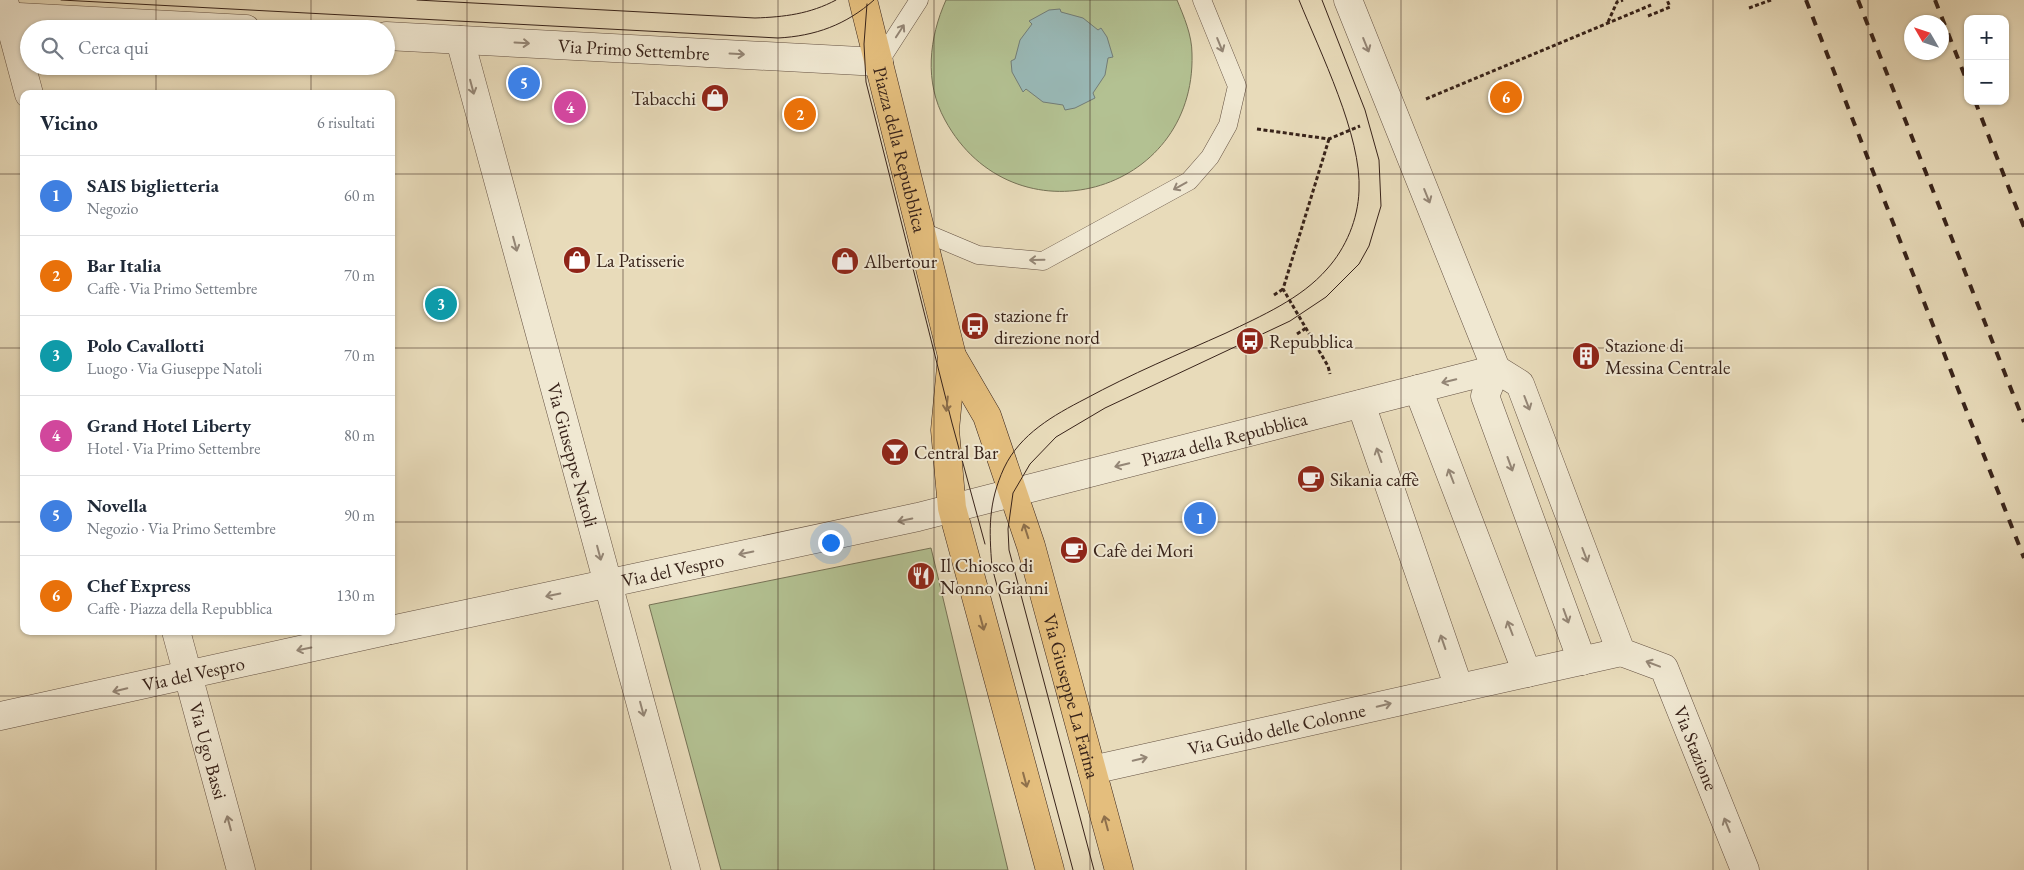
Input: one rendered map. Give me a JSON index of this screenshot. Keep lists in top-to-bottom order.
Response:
{
  "streets": {
    "main road": ["Piazza della Repubblica", "Via Giuseppe La Farina"],
    "street": [
      "Via Primo Settembre",
      "Via Giuseppe Natoli",
      "Via del Vespro",
      "Via Guido delle Colonne",
      "Via Stazione",
      "Via Ugo Bassi"
    ]
  },
  "crossings": [
    ["Via Primo Settembre", "Piazza della Repubblica"],
    ["Via Primo Settembre", "Via Giuseppe Natoli"],
    ["Piazza della Repubblica", "Via del Vespro"],
    ["Piazza della Repubblica", "Via Giuseppe La Farina"],
    ["Via Giuseppe Natoli", "Via del Vespro"],
    ["Via del Vespro", "Via Ugo Bassi"],
    ["Via Giuseppe La Farina", "Via Guido delle Colonne"],
    ["Via Guido delle Colonne", "Via Stazione"]
  ],
  "one_way": [
    "Via Primo Settembre",
    "Piazza della Repubblica",
    "Via Giuseppe Natoli",
    "Via del Vespro",
    "Via Guido delle Colonne",
    "Via Stazione",
    "Via Ugo Bassi"
  ],
  "places": {
    "shop": ["Tabacchi", "La Patisserie", "Albertour"],
    "bus stop": ["stazione fr direzione nord", "Repubblica"],
    "building": ["Stazione di Messina Centrale"],
    "bar": ["Central Bar"],
    "cafe": ["Sikania caffè", "Cafè dei Mori"],
    "restaurant": ["Il Chiosco di Nonno Gianni"]
  },
  "north": "top left",
  "page": {
    "map_buttons": ["+", "−"],
    "search": "Cerca qui",
    "pins": [
      "5",
      "6",
      "4",
      "2",
      "3",
      "1"
    ],
    "heading": ["Vicino", "6 risultati"],
    "list": [
      {
        "mark": "1",
        "name": "SAIS biglietteria",
        "note": "Negozio",
        "value": "60 m"
      },
      {
        "mark": "2",
        "name": "Bar Italia",
        "note": "Caffè · Via Primo Settembre",
        "value": "70 m"
      },
      {
        "mark": "3",
        "name": "Polo Cavallotti",
        "note": "Luogo · Via Giuseppe Natoli",
        "value": "70 m"
      },
      {
        "mark": "4",
        "name": "Grand Hotel Liberty",
        "note": "Hotel · Via Primo Settembre",
        "value": "80 m"
      },
      {
        "mark": "5",
        "name": "Novella",
        "note": "Negozio · Via Primo Settembre",
        "value": "90 m"
      },
      {
        "mark": "6",
        "name": "Chef Express",
        "note": "Caffè · Piazza della Repubblica",
        "value": "130 m"
      }
    ]
  }
}
